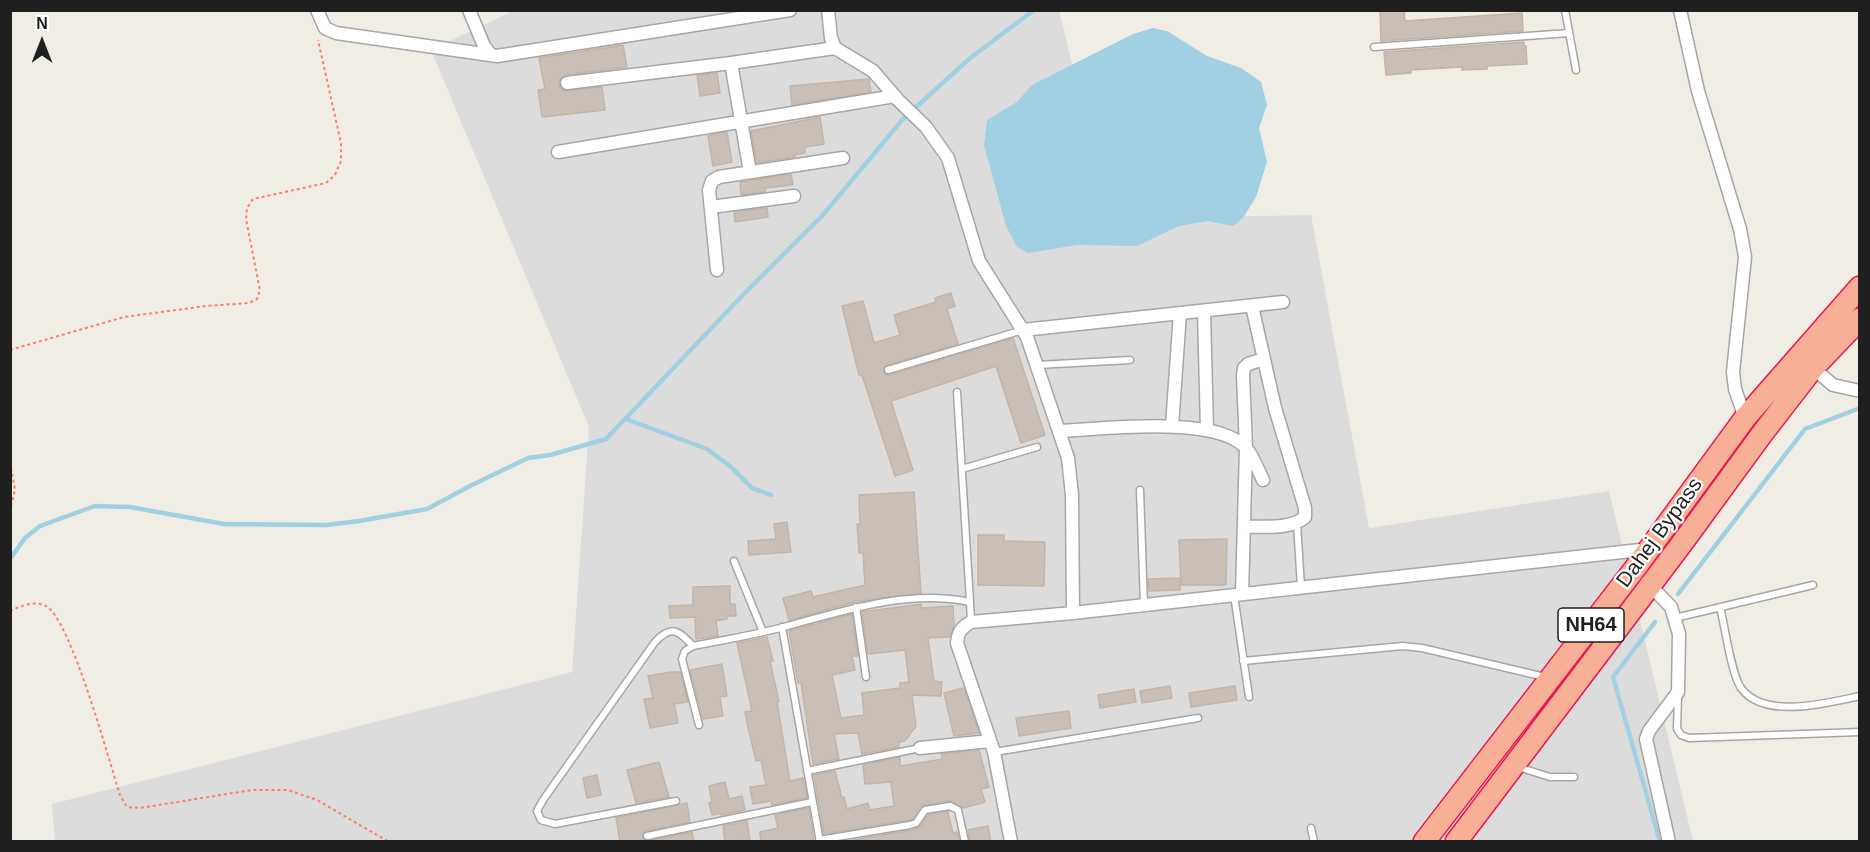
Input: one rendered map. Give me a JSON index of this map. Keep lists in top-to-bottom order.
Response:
{
  "streets": {
    "highway": ["Dahej Bypass", "NH64"]
  },
  "north": "top"
}
